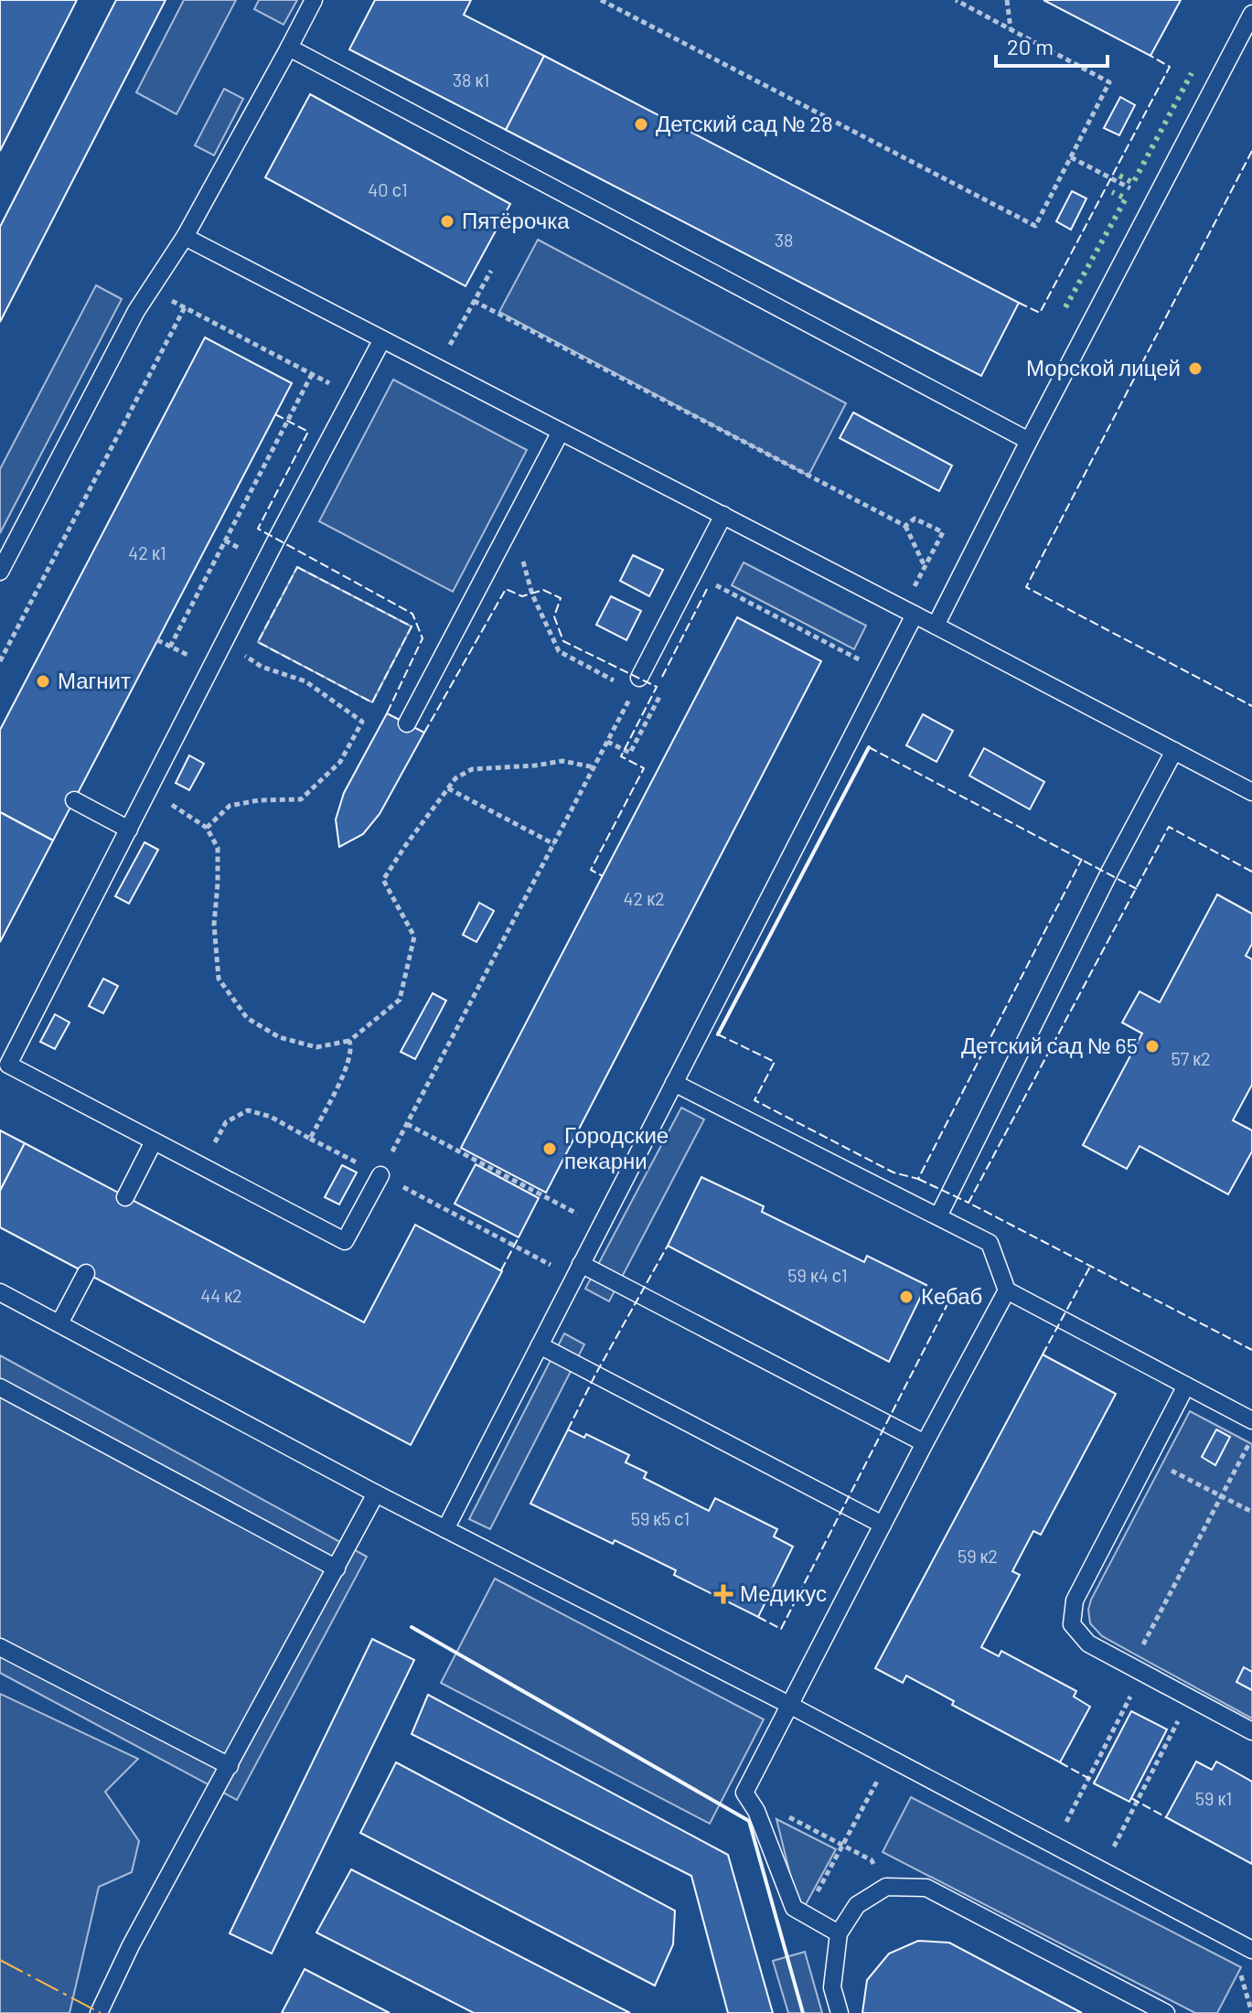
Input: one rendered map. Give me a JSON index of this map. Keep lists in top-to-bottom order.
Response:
{
  "places": {
    "other": [
      "Детский сад № 28",
      "Пятёрочка",
      "Морской лицей",
      "Магнит",
      "Детский сад № 65",
      "Городские пекарни",
      "Кебаб"
    ],
    "health": ["Медикус"]
  },
  "house_numbers": [
    "38 к1",
    "40 с1",
    "38",
    "42 к1",
    "42 к2",
    "57 к2",
    "59 к4 с1",
    "44 к2",
    "59 к5 с1",
    "59 к2",
    "59 к1"
  ],
  "scale_bar": "20 m"
}
